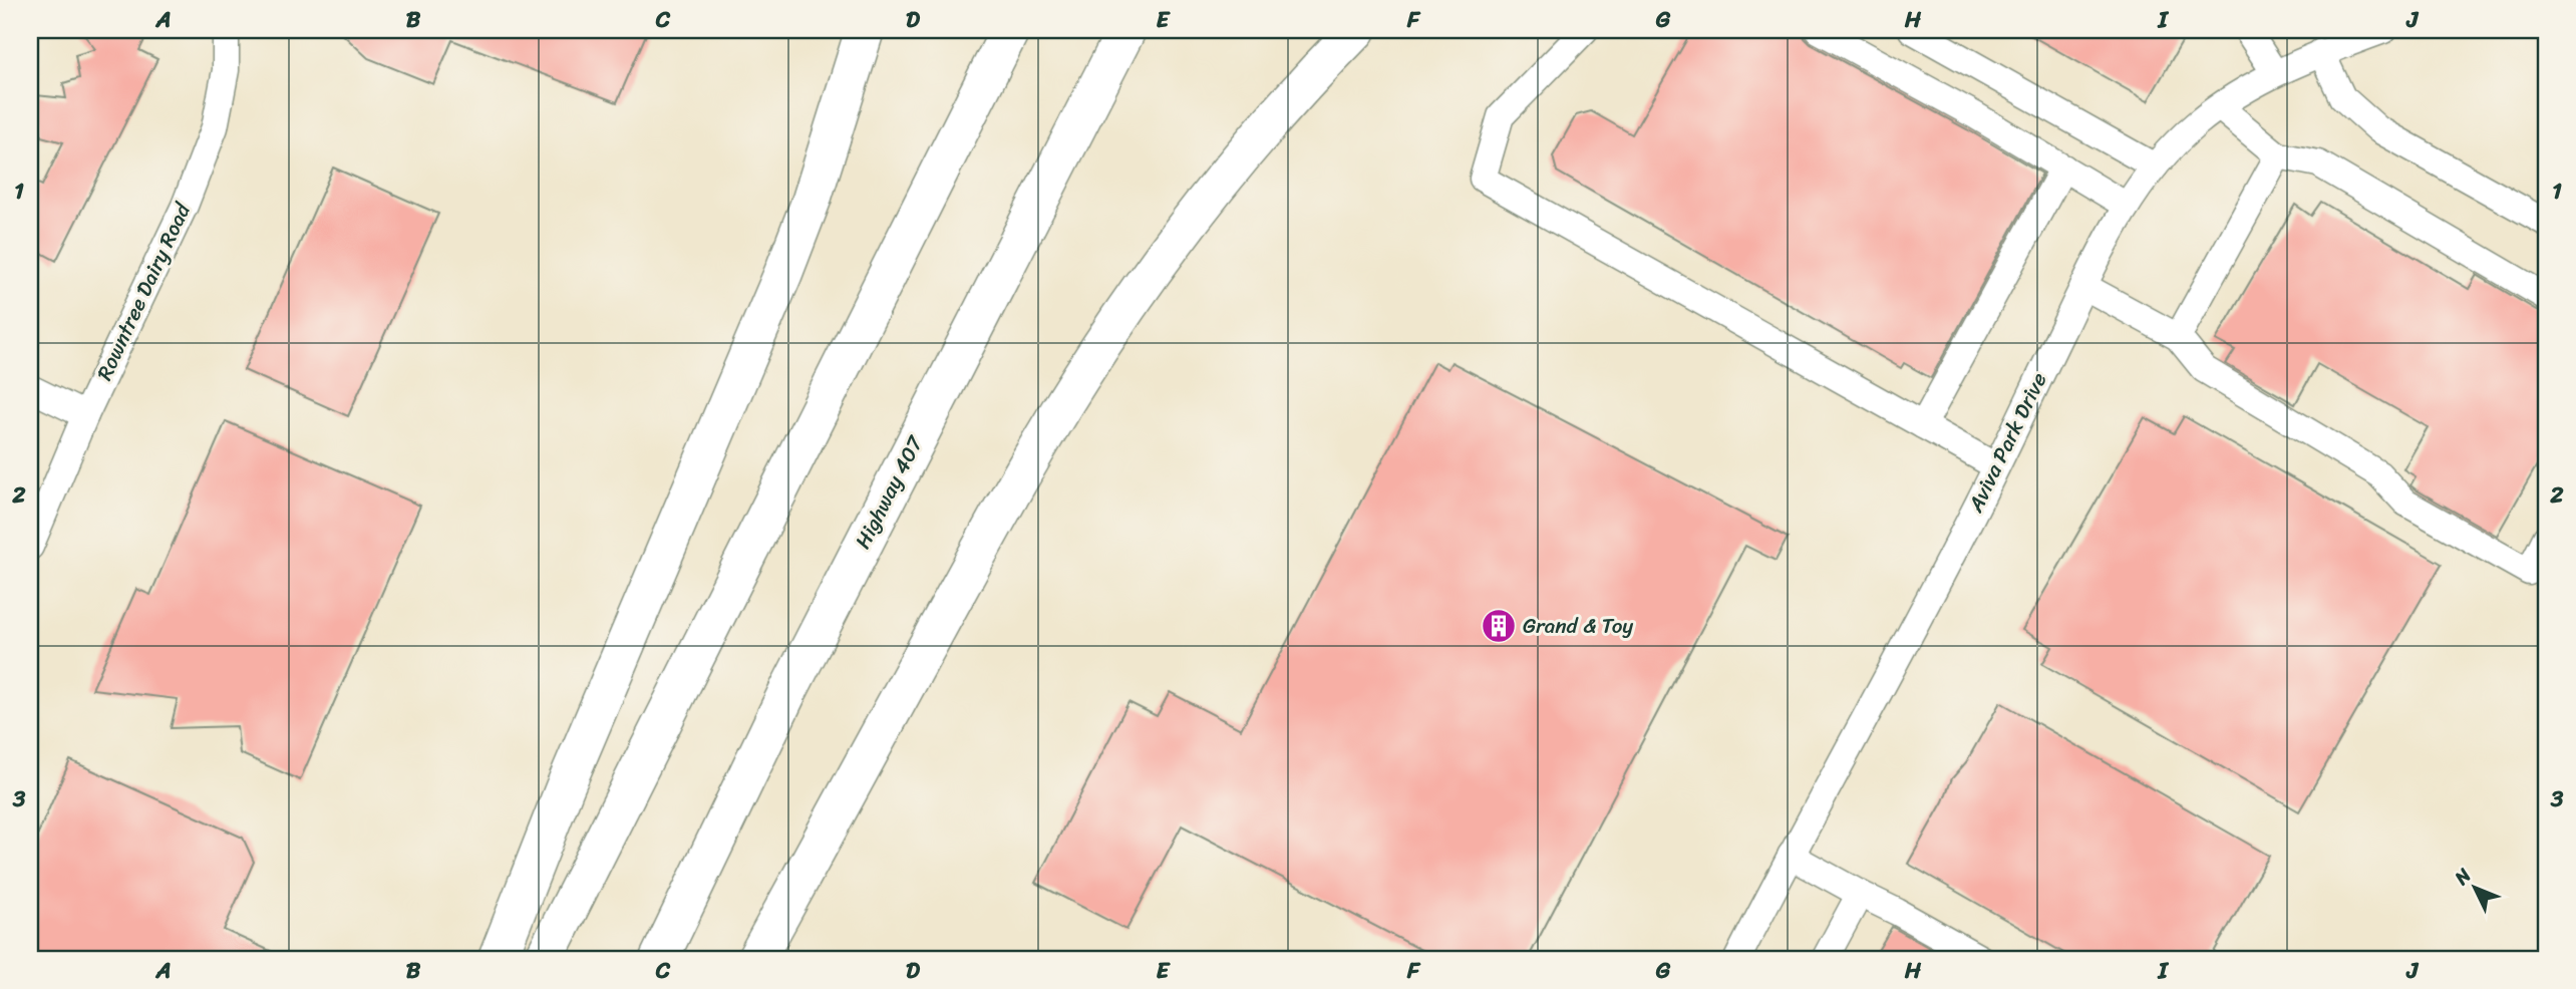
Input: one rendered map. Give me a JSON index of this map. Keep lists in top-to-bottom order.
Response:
{
  "streets": {
    "highway": ["Highway 407"],
    "street": ["Rowntree Dairy Road", "Aviva Park Drive"]
  },
  "places": {
    "building": ["Grand & Toy"]
  },
  "north": "top left",
  "grid": {
    "columns": [
      "A",
      "B",
      "C",
      "D",
      "E",
      "F",
      "G",
      "H",
      "I",
      "J"
    ],
    "rows": ["1", "2", "3"]
  }
}
